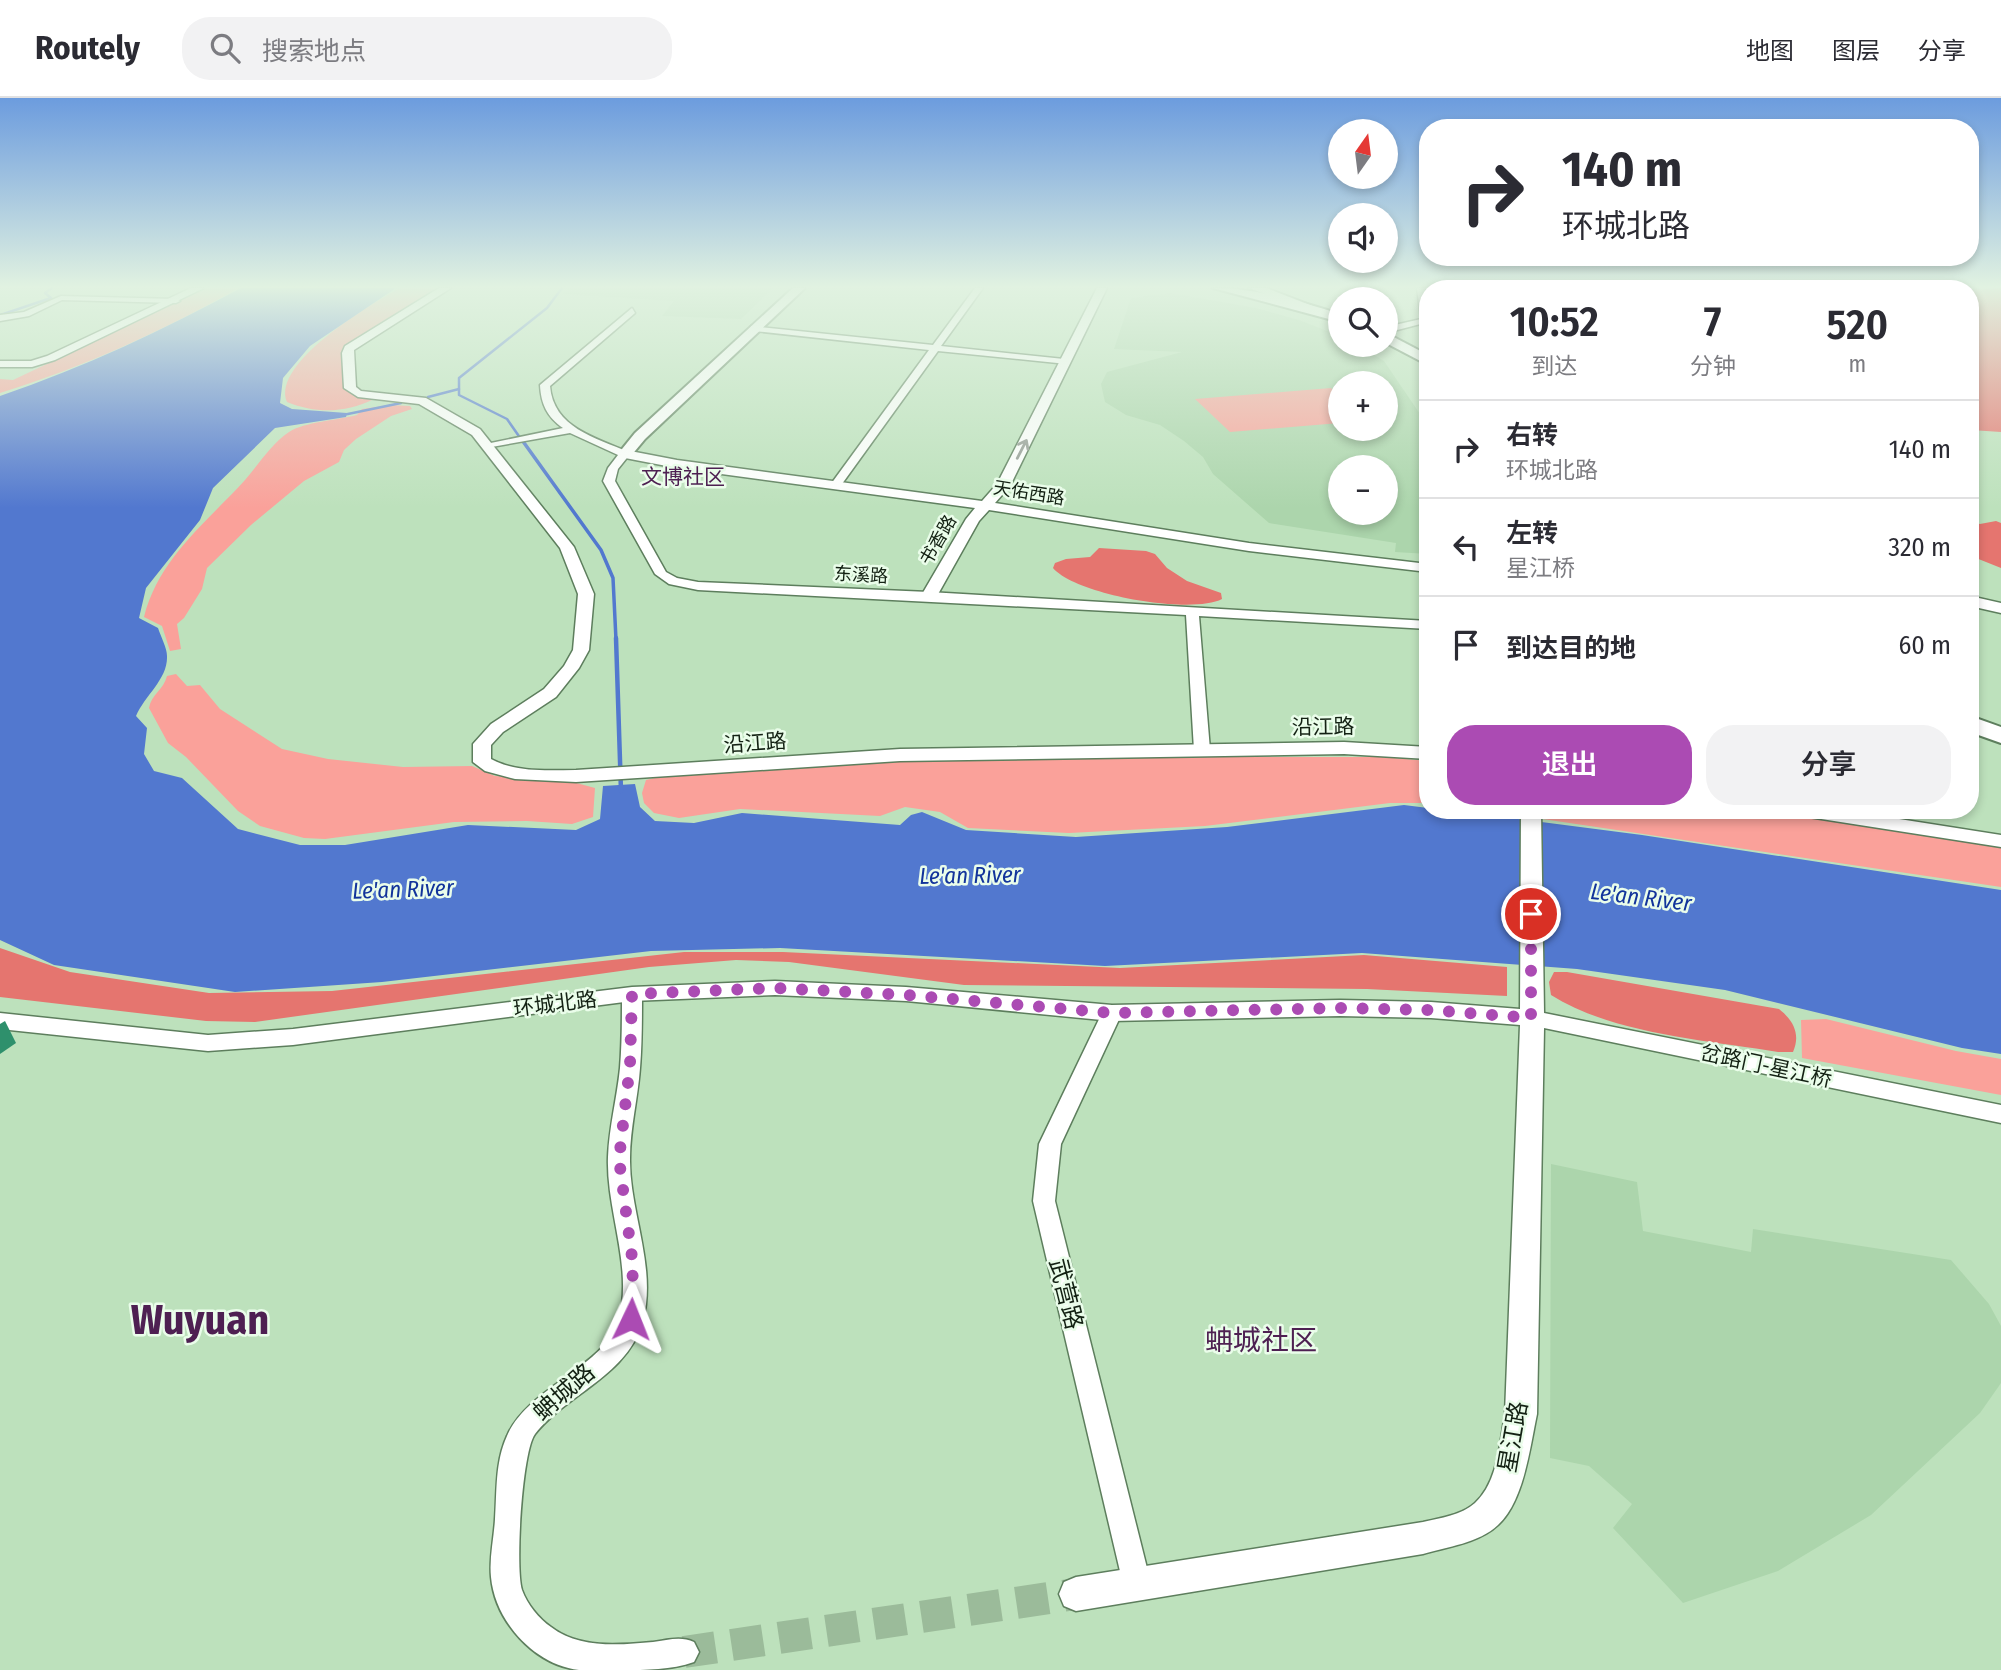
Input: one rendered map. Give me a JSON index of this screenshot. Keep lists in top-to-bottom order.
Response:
{
  "streets": {
    "street": [
      "天佑西路",
      "书香路",
      "东溪路",
      "沿江路",
      "环城北路",
      "岔路门-星江桥",
      "武营路",
      "蚺城路",
      "星江路"
    ]
  },
  "crossings": [
    ["天佑西路", "书香路"],
    ["天佑西路", "东溪路"],
    ["书香路", "东溪路"],
    ["环城北路", "岔路门-星江桥"],
    ["环城北路", "武营路"],
    ["环城北路", "蚺城路"],
    ["环城北路", "星江路"],
    ["岔路门-星江桥", "星江路"],
    ["武营路", "星江路"]
  ],
  "districts": ["文博社区", "Wuyuan", "蚺城社区"],
  "water": ["Le'an River"],
  "north": "top",
  "page": {
    "header": "Routely",
    "search": "搜索地点",
    "nav": ["地图", "图层", "分享"],
    "map_buttons": ["+", "−"],
    "turn": ["140 m", "环城北路"],
    "eta": [
      "10:52",
      "到达",
      "7",
      "分钟",
      "520",
      "m"
    ],
    "list": [
      {
        "name": "右转",
        "note": "环城北路",
        "value": "140 m"
      },
      {
        "name": "左转",
        "note": "星江桥",
        "value": "320 m"
      },
      {
        "name": "到达目的地",
        "value": "60 m"
      }
    ],
    "buttons": ["退出", "分享"]
  }
}
